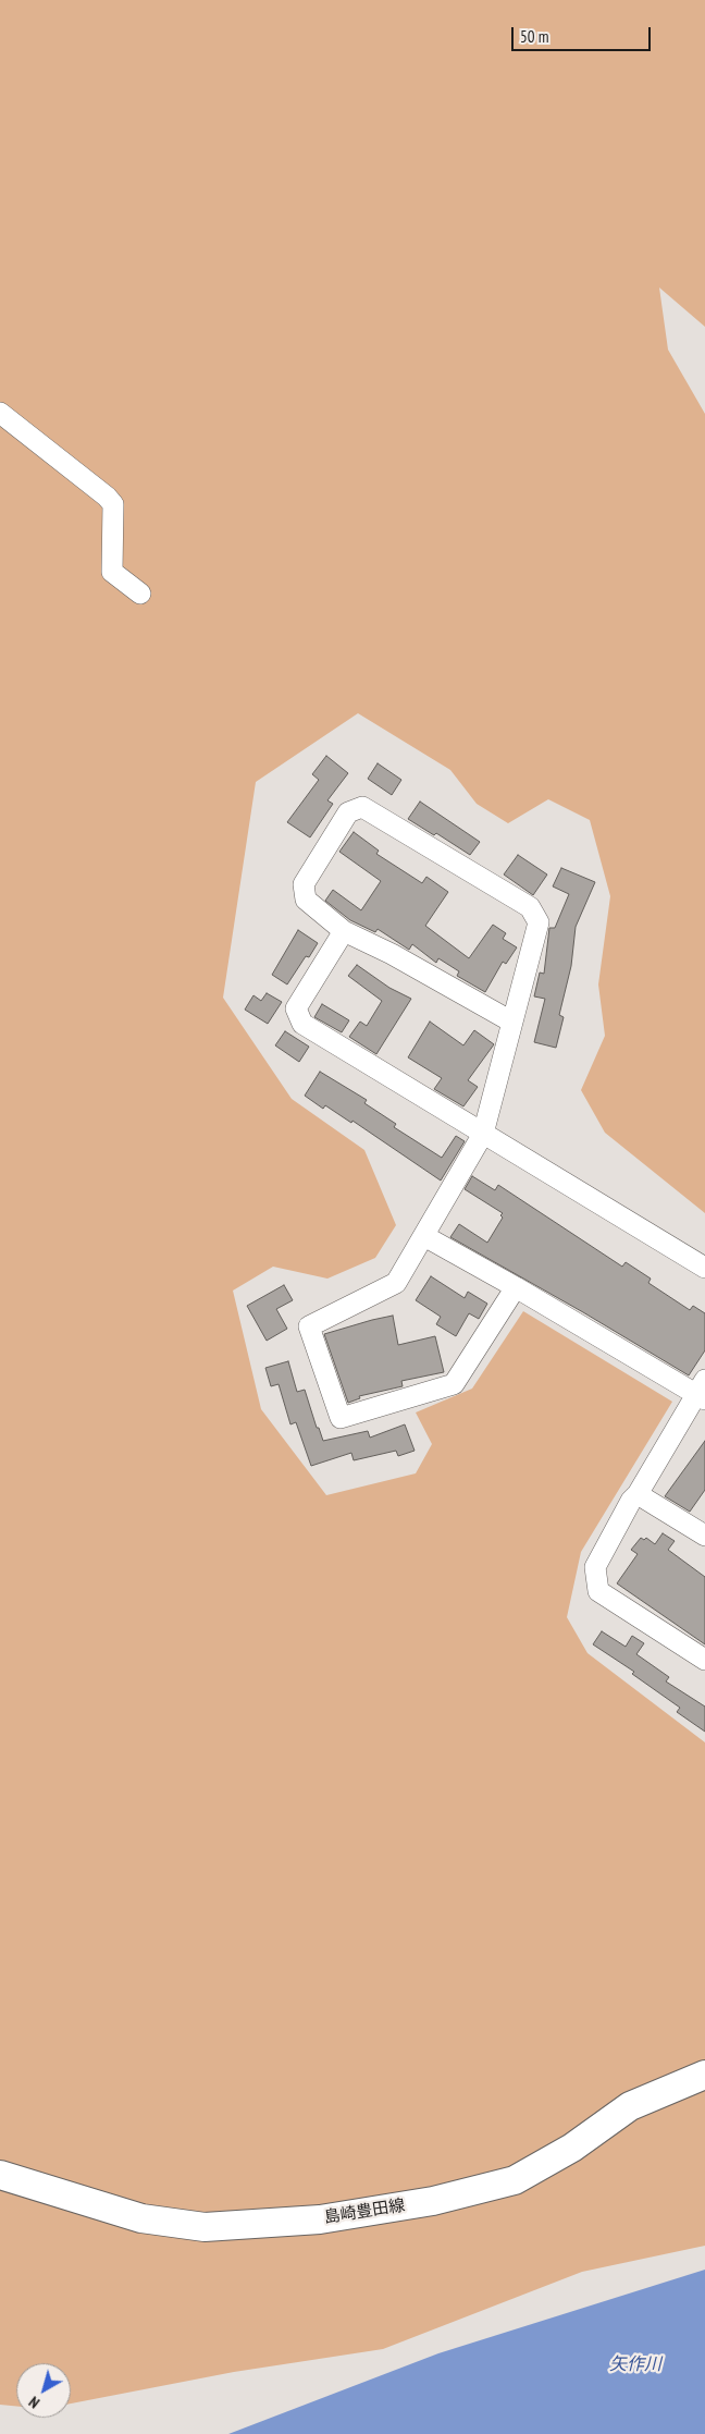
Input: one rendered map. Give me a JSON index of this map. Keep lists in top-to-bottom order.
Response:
{
  "streets": {
    "main road": ["島崎豊田線"]
  },
  "water": ["矢作川"],
  "scale_bar": "50 m",
  "north": "bottom left"
}
